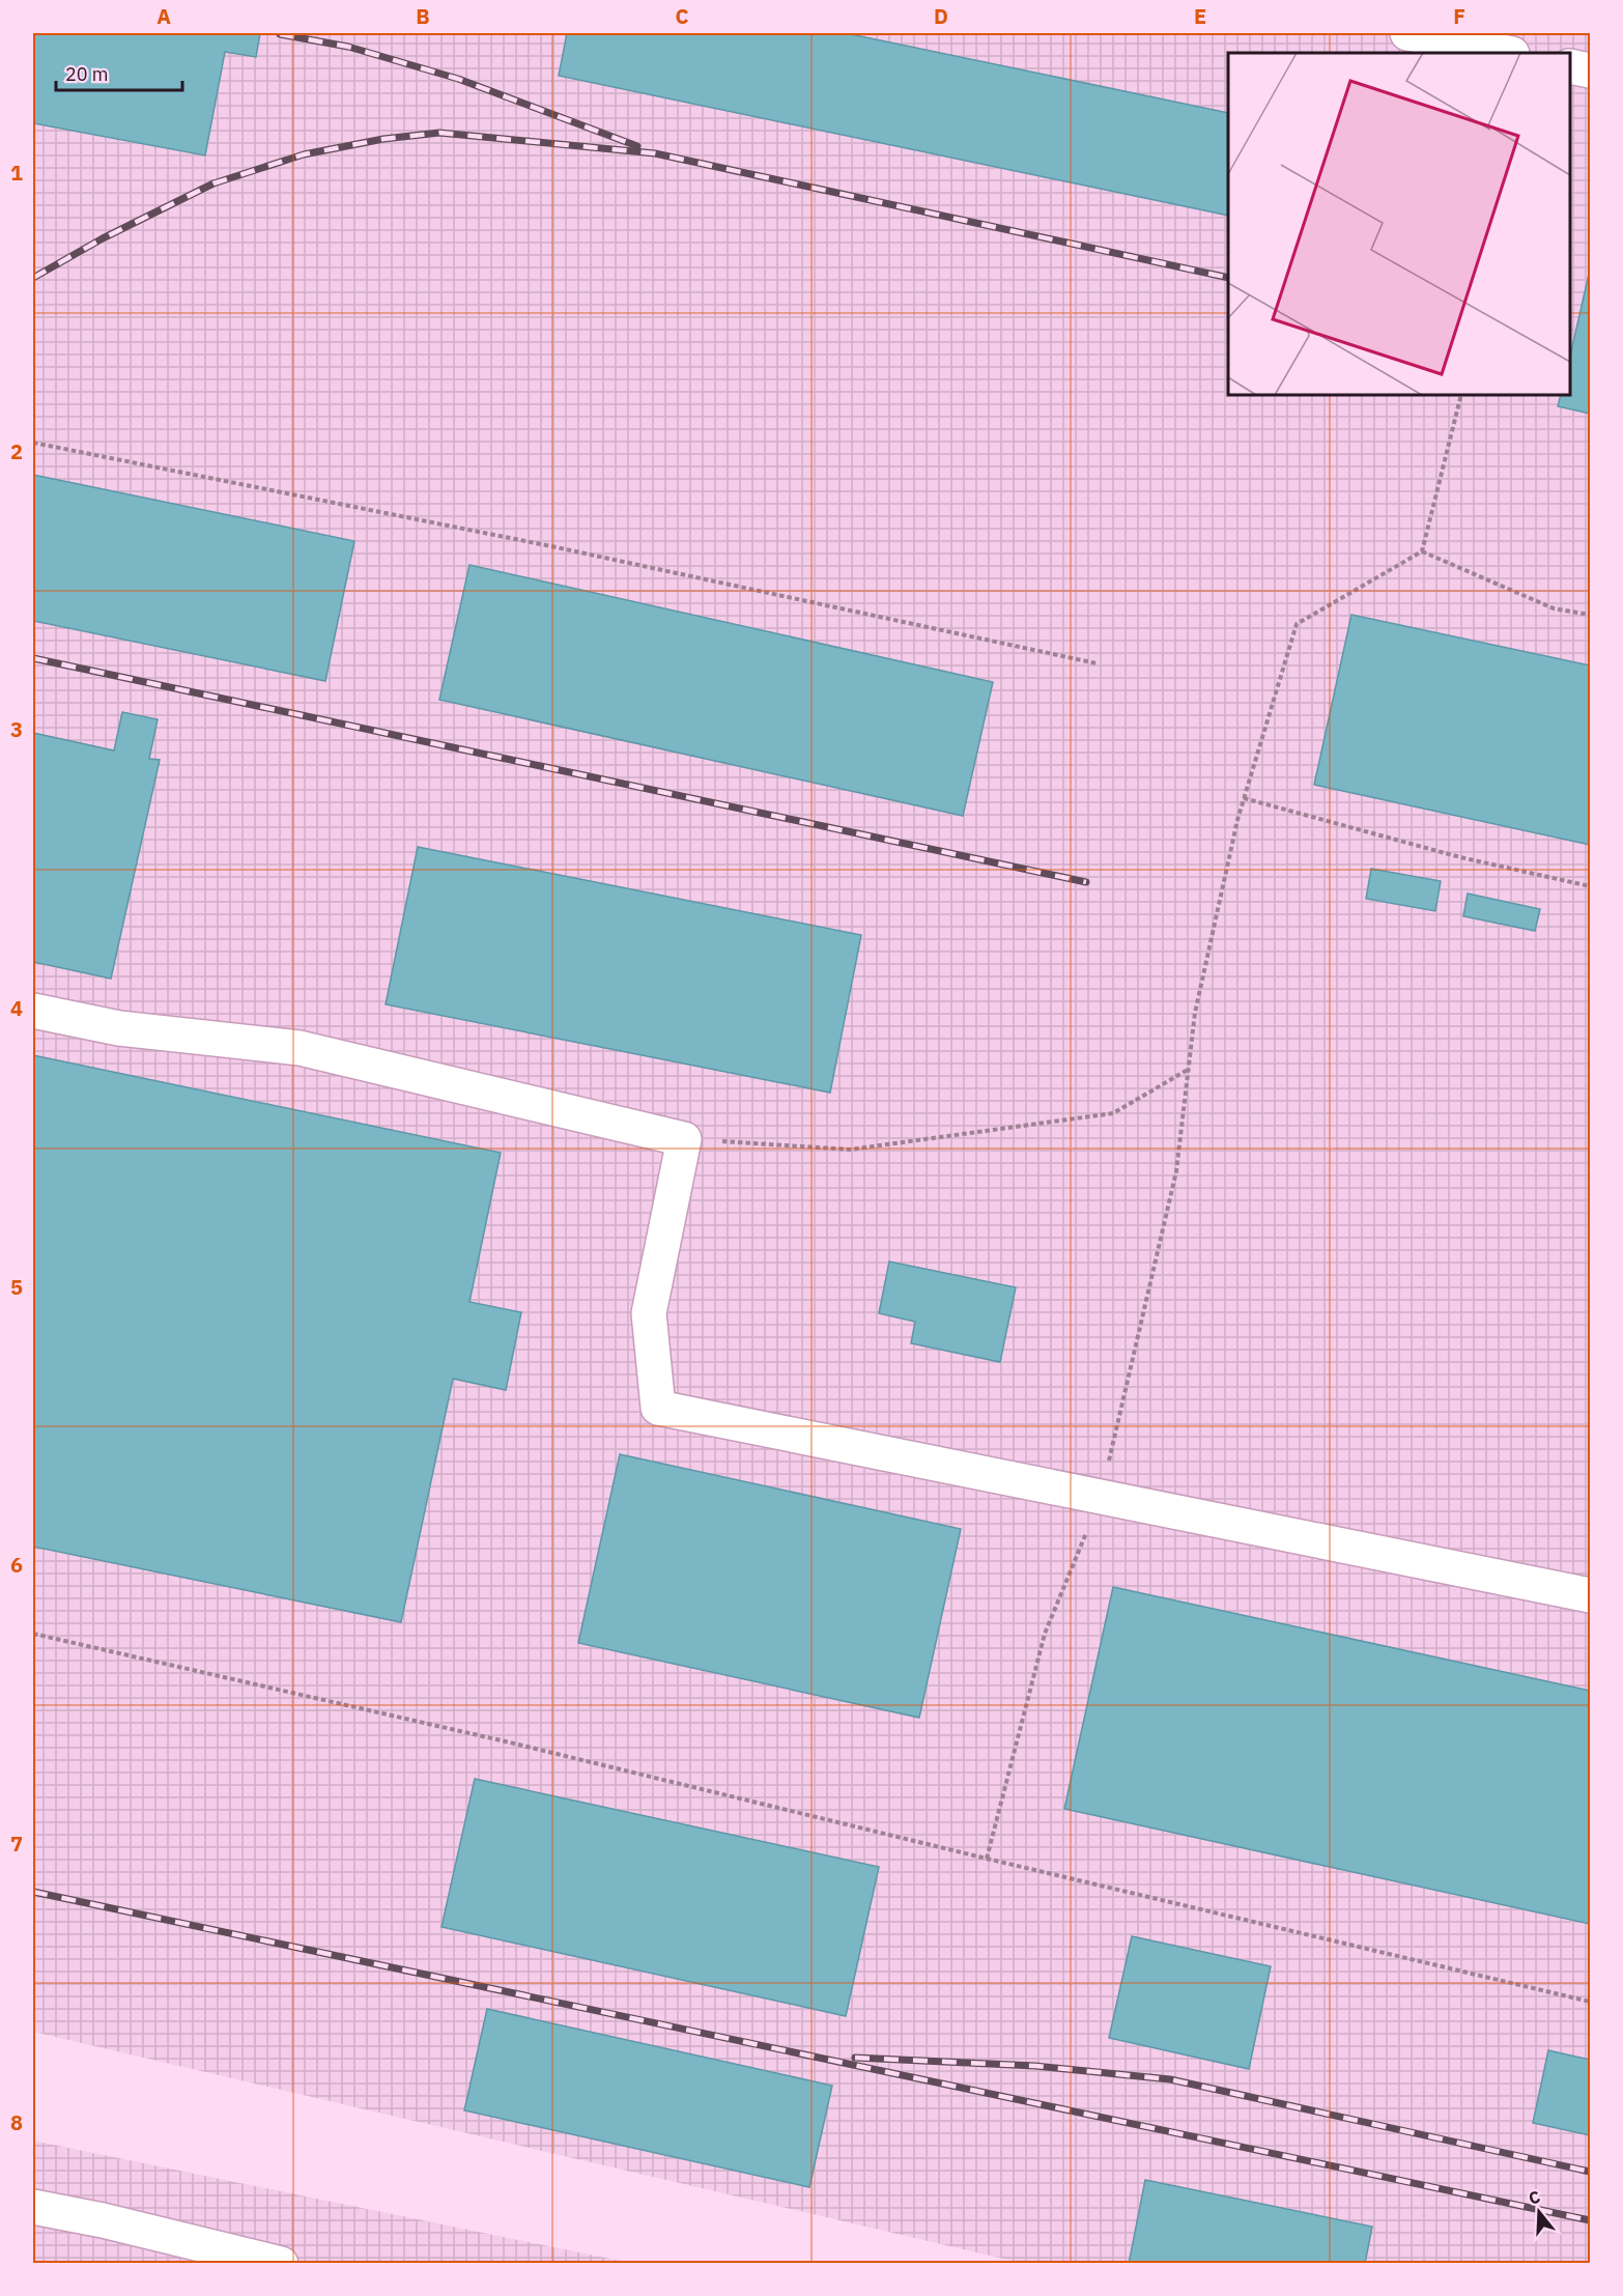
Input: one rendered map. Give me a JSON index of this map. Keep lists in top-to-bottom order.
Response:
{
  "scale_bar": "20 m",
  "north": "top",
  "grid": {
    "columns": [
      "A",
      "B",
      "C",
      "D",
      "E",
      "F"
    ],
    "rows": [
      "1",
      "2",
      "3",
      "4",
      "5",
      "6",
      "7",
      "8"
    ]
  }
}
